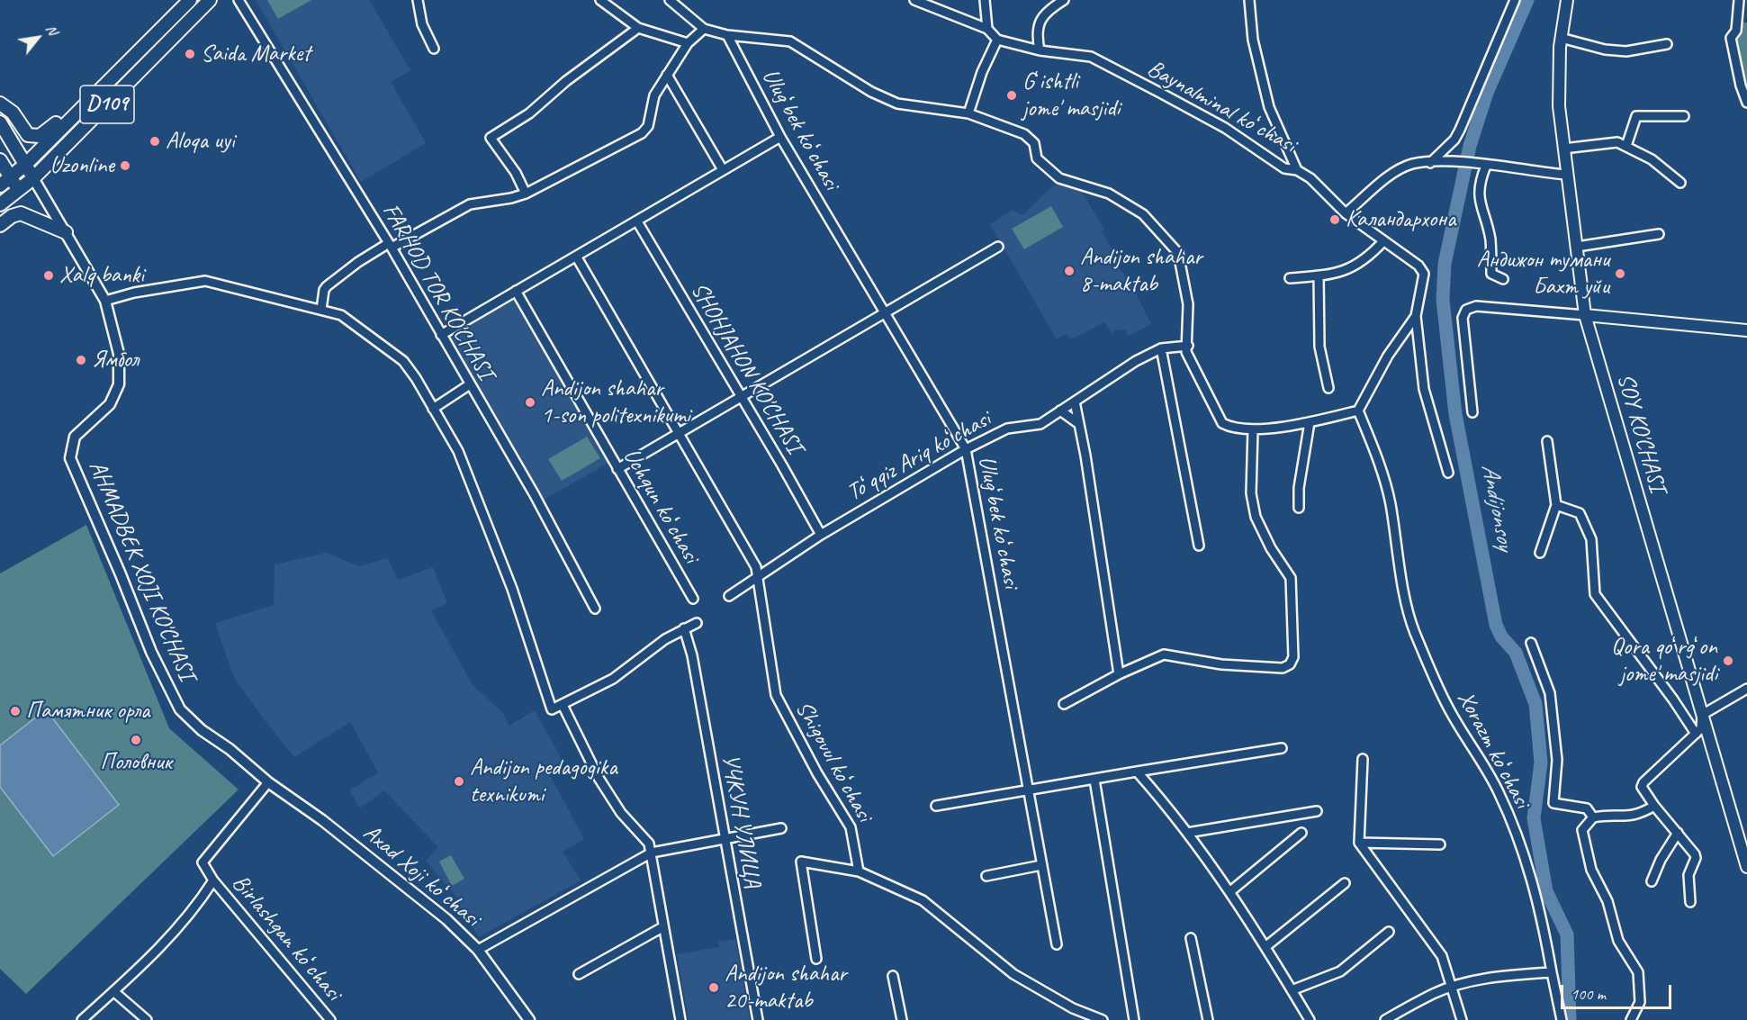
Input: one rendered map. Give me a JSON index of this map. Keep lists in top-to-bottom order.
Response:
{
  "streets": {
    "main road": ["D109", "SOY KO'CHASI"],
    "street": [
      "Baynalminal koʻchasi",
      "Ulugʻbek koʻchasi",
      "FARHOD TOR KO'CHASI",
      "SHOHJAHON KO'CHASI",
      "Toʻqqiz Ariq koʻchasi",
      "Uchqun koʻchasi",
      "AHMADBEK XOJI KO'CHASI",
      "Xorazm koʻchasi",
      "Shigovul koʻchasi",
      "УЧКУН УЛИЦА",
      "Axad Xoji koʻchasi",
      "Birlashgan koʻchasi"
    ]
  },
  "crossings": [
    ["D109", "AHMADBEK XOJI KO'CHASI"],
    ["Ulugʻbek koʻchasi", "Toʻqqiz Ariq koʻchasi"],
    ["SHOHJAHON KO'CHASI", "Toʻqqiz Ariq koʻchasi"],
    ["Toʻqqiz Ariq koʻchasi", "Shigovul koʻchasi"],
    ["AHMADBEK XOJI KO'CHASI", "Axad Xoji koʻchasi"],
    ["AHMADBEK XOJI KO'CHASI", "Birlashgan koʻchasi"],
    ["Axad Xoji koʻchasi", "Birlashgan koʻchasi"]
  ],
  "water": ["Andijonsoy"],
  "places": [
    "Saida Market",
    "Gʻishtli jome' masjidi",
    "Aloqa uyi",
    "Uzonline",
    "Каландархона",
    "Andijon shahar 8-maktab",
    "Андижон тумани Бахт уйи",
    "Xalq banki",
    "Ямбол",
    "Andijon shahar 1-son politexnikumi",
    "Qora qoʻrgʻon jome' masjidi",
    "Памятник орла",
    "Половник",
    "Andijon pedagogika texnikumi",
    "Andijon shahar 20-maktab"
  ],
  "scale_bar": "100 m",
  "north": "top right"
}
